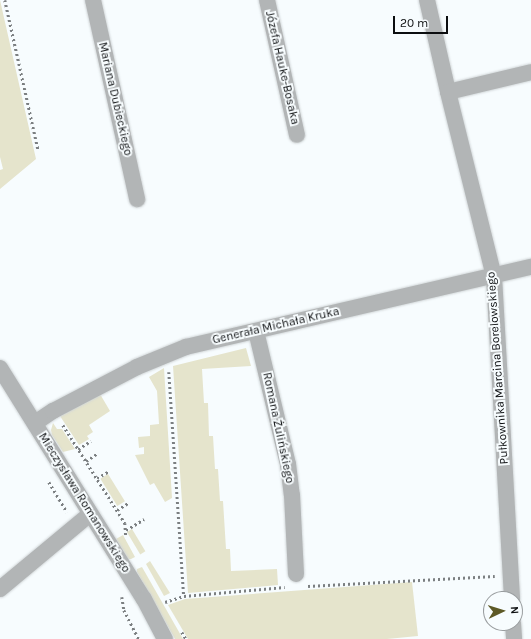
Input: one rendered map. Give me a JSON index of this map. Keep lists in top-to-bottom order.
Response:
{
  "streets": {
    "street": [
      "Józefa Hauke-Bosaka",
      "Mariana Dubieckiego",
      "Generała Michała Kruka",
      "Pułkownika Marcina Borelowskiego",
      "Romana Żulińskiego",
      "Mieczysława Romanowskiego"
    ]
  },
  "crossings": [
    ["Generała Michała Kruka", "Pułkownika Marcina Borelowskiego"],
    ["Generała Michała Kruka", "Romana Żulińskiego"],
    ["Generała Michała Kruka", "Mieczysława Romanowskiego"]
  ],
  "scale_bar": "20 m",
  "north": "right"
}
